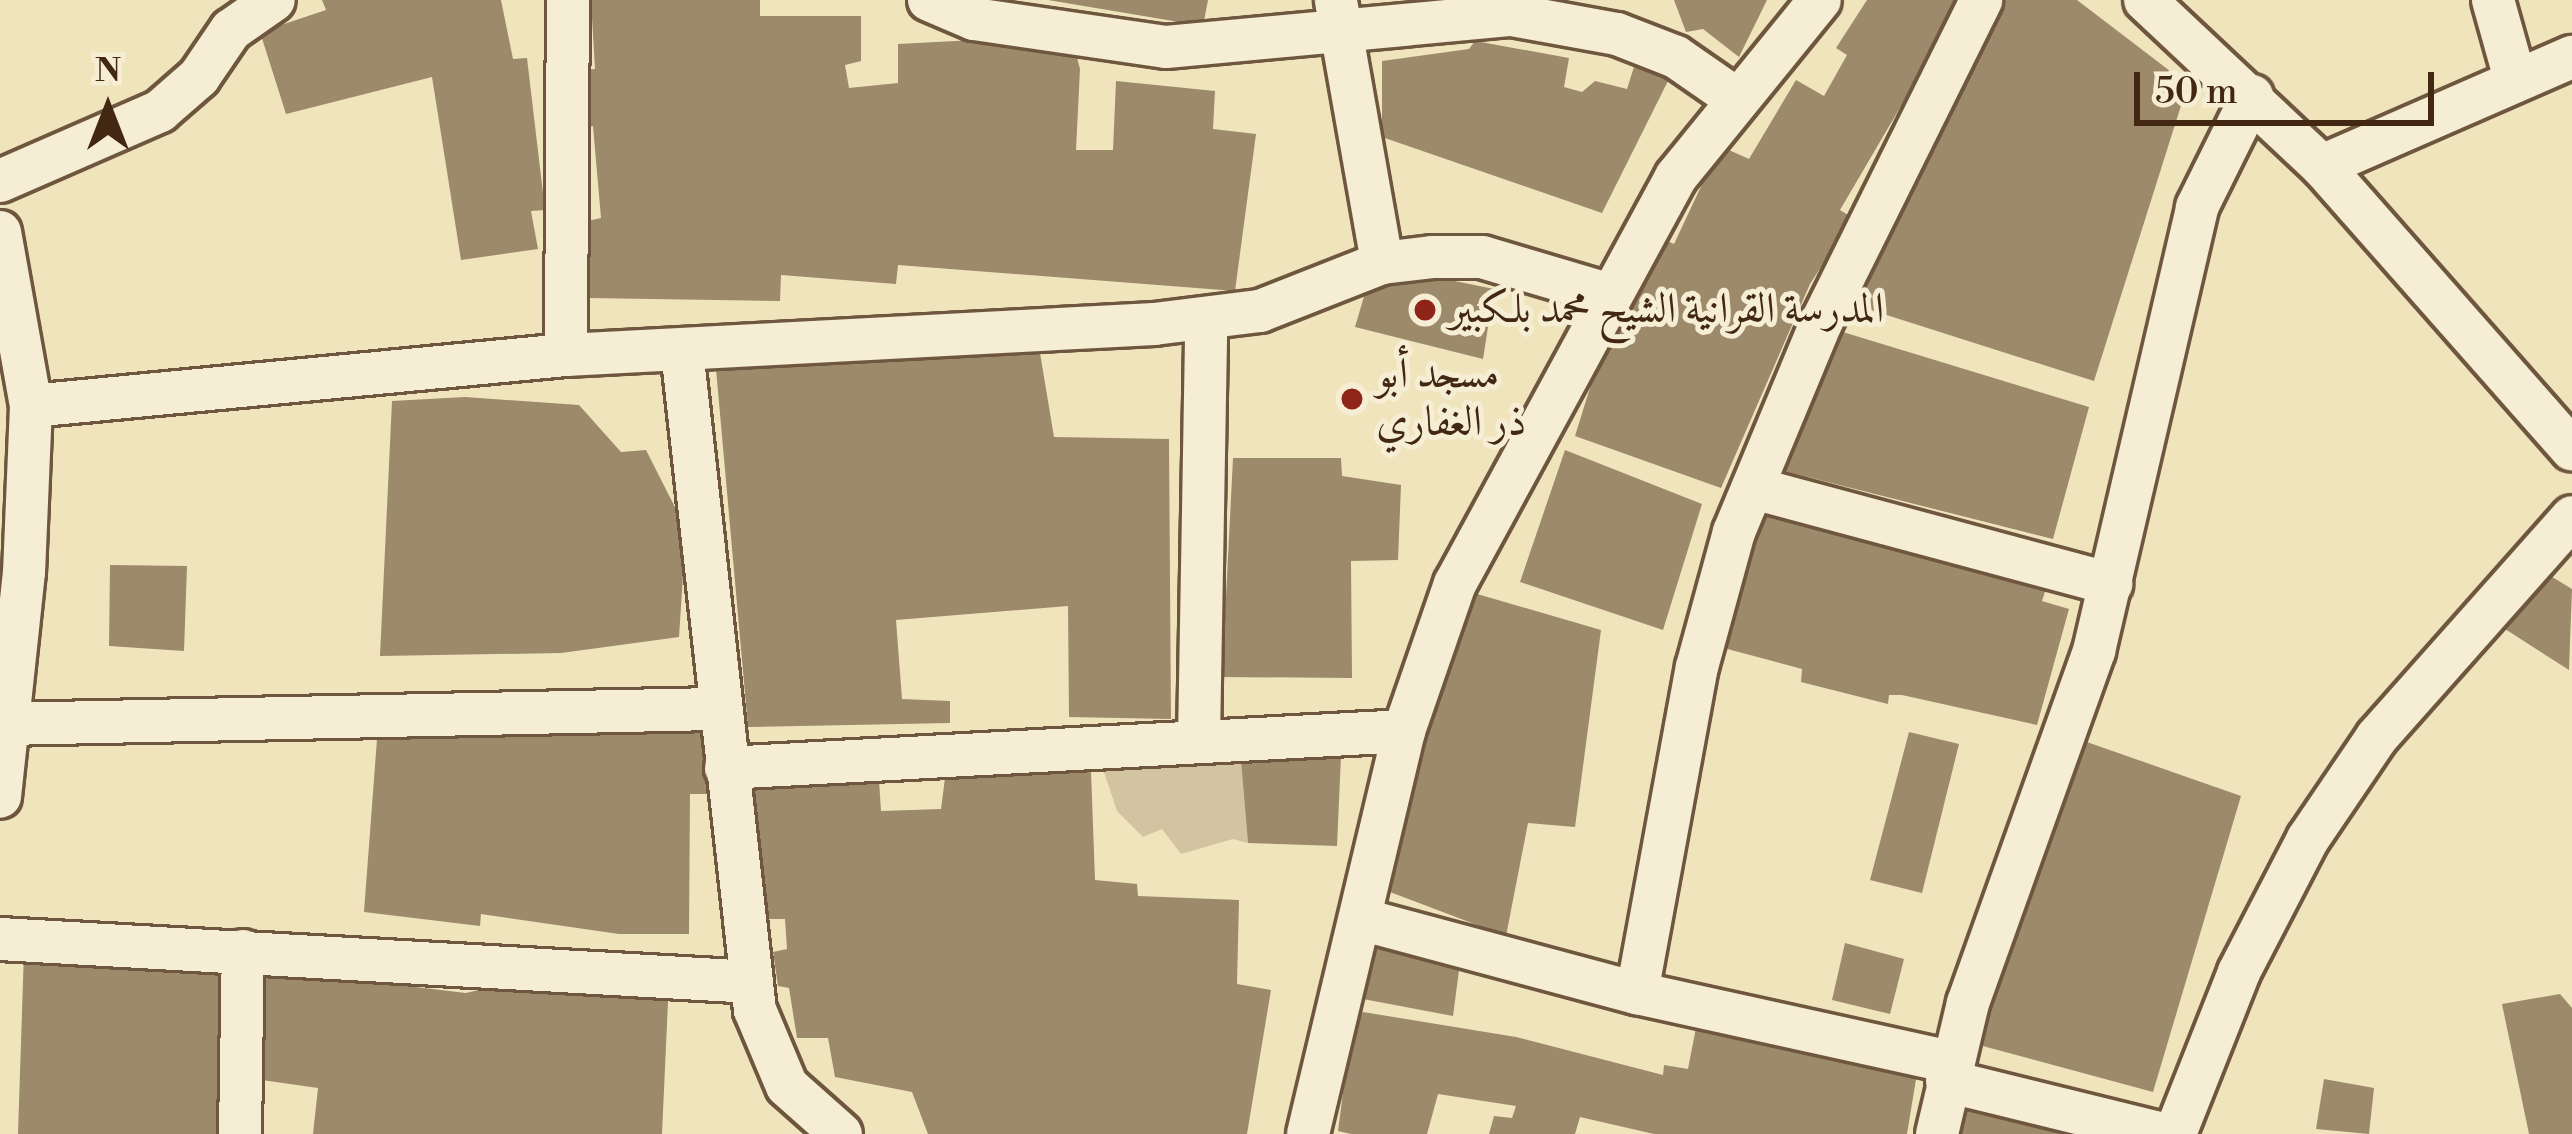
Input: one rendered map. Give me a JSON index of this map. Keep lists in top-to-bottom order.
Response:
{
  "places": ["المدرسة القرانية الشيح محمد بلكبير", "مسجد أبو ذر الغفاري"],
  "scale_bar": "50 m",
  "north": "top"
}
